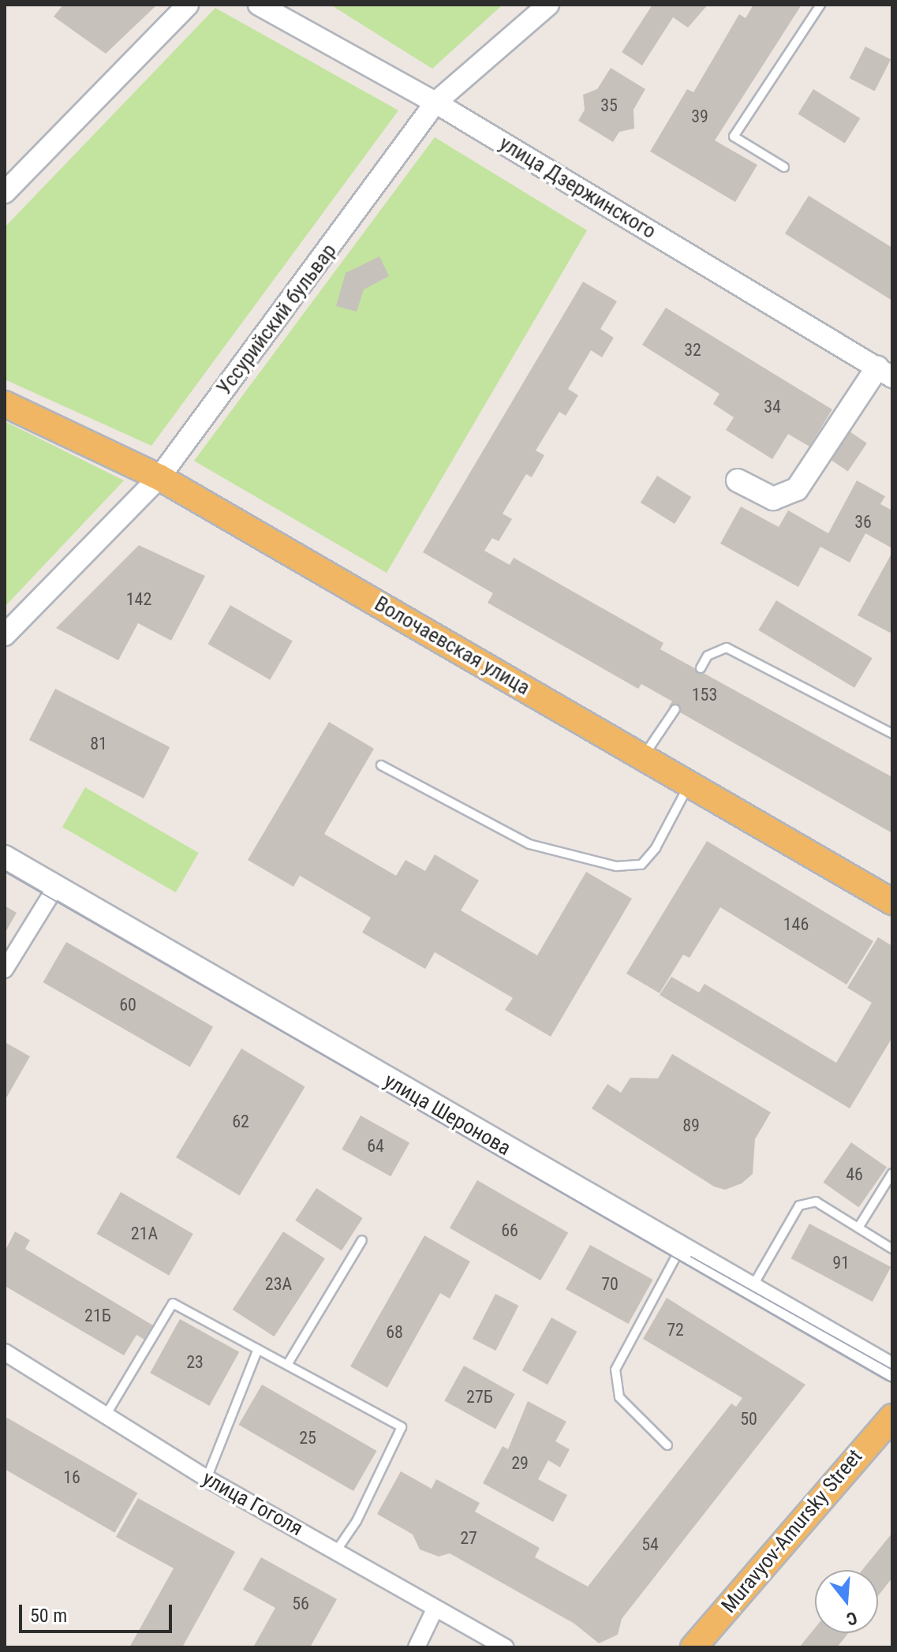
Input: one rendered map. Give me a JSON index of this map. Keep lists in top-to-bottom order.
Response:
{
  "streets": {
    "main road": ["Волочаевская улица", "улица Шеронова", "Muravyov-Amursky Street"],
    "street": ["улица Дзержинского", "Уссурийский бульвар", "улица Гоголя"]
  },
  "crossings": [
    ["улица Дзержинского", "Уссурийский бульвар"],
    ["Уссурийский бульвар", "Волочаевская улица"]
  ],
  "house_numbers": [
    "35",
    "39",
    "32",
    "34",
    "36",
    "142",
    "153",
    "81",
    "146",
    "60",
    "62",
    "89",
    "64",
    "46",
    "66",
    "21А",
    "91",
    "23А",
    "70",
    "21Б",
    "72",
    "68",
    "23",
    "27Б",
    "50",
    "25",
    "29",
    "16",
    "27",
    "54",
    "56"
  ],
  "scale_bar": "50 m",
  "north": "bottom"
}
